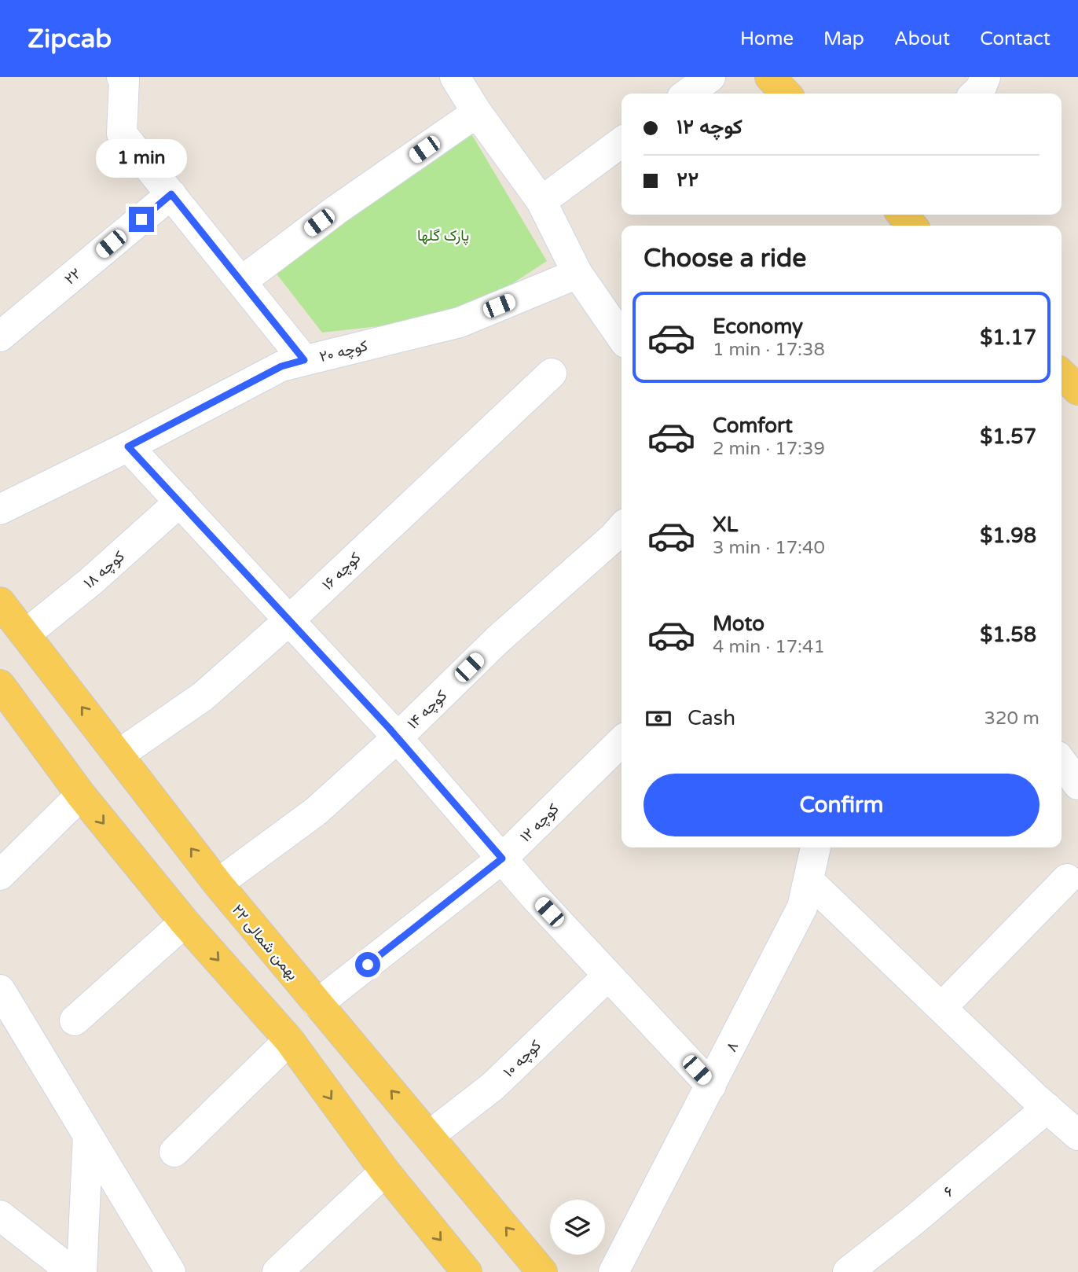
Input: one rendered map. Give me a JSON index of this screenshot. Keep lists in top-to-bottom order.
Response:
{
  "streets": {
    "main road": ["۲۲ بهمن شمالی"],
    "street": [
      "۲۲",
      "کوچه ۲۰",
      "کوچه ۱۸",
      "کوچه ۱۶",
      "کوچه ۱۴",
      "کوچه ۱۲",
      "۸",
      "کوچه ۱۰",
      "۶"
    ]
  },
  "crossings": [
    ["کوچه ۱۸", "۲۲ بهمن شمالی"],
    ["کوچه ۱۶", "۲۲ بهمن شمالی"],
    ["کوچه ۱۴", "۲۲ بهمن شمالی"],
    ["کوچه ۱۲", "۲۲ بهمن شمالی"],
    ["۲۲ بهمن شمالی", "کوچه ۱۰"]
  ],
  "parks": ["پارک گلها"],
  "page": {
    "header": "Zipcab",
    "nav": [
      "Home",
      "Map",
      "About",
      "Contact"
    ],
    "banner": ["کوچه ۱۲", "۲۲"],
    "bubble": "1 min",
    "heading": "Choose a ride",
    "list": [
      {
        "name": "Economy",
        "note": "1 min · 17:38",
        "value": "$1.17"
      },
      {
        "name": "Comfort",
        "note": "2 min · 17:39",
        "value": "$1.57"
      },
      {
        "name": "XL",
        "note": "3 min · 17:40",
        "value": "$1.98"
      },
      {
        "name": "Moto",
        "note": "4 min · 17:41",
        "value": "$1.58"
      }
    ],
    "pay": ["Cash", "320 m"],
    "buttons": "Confirm"
  }
}
